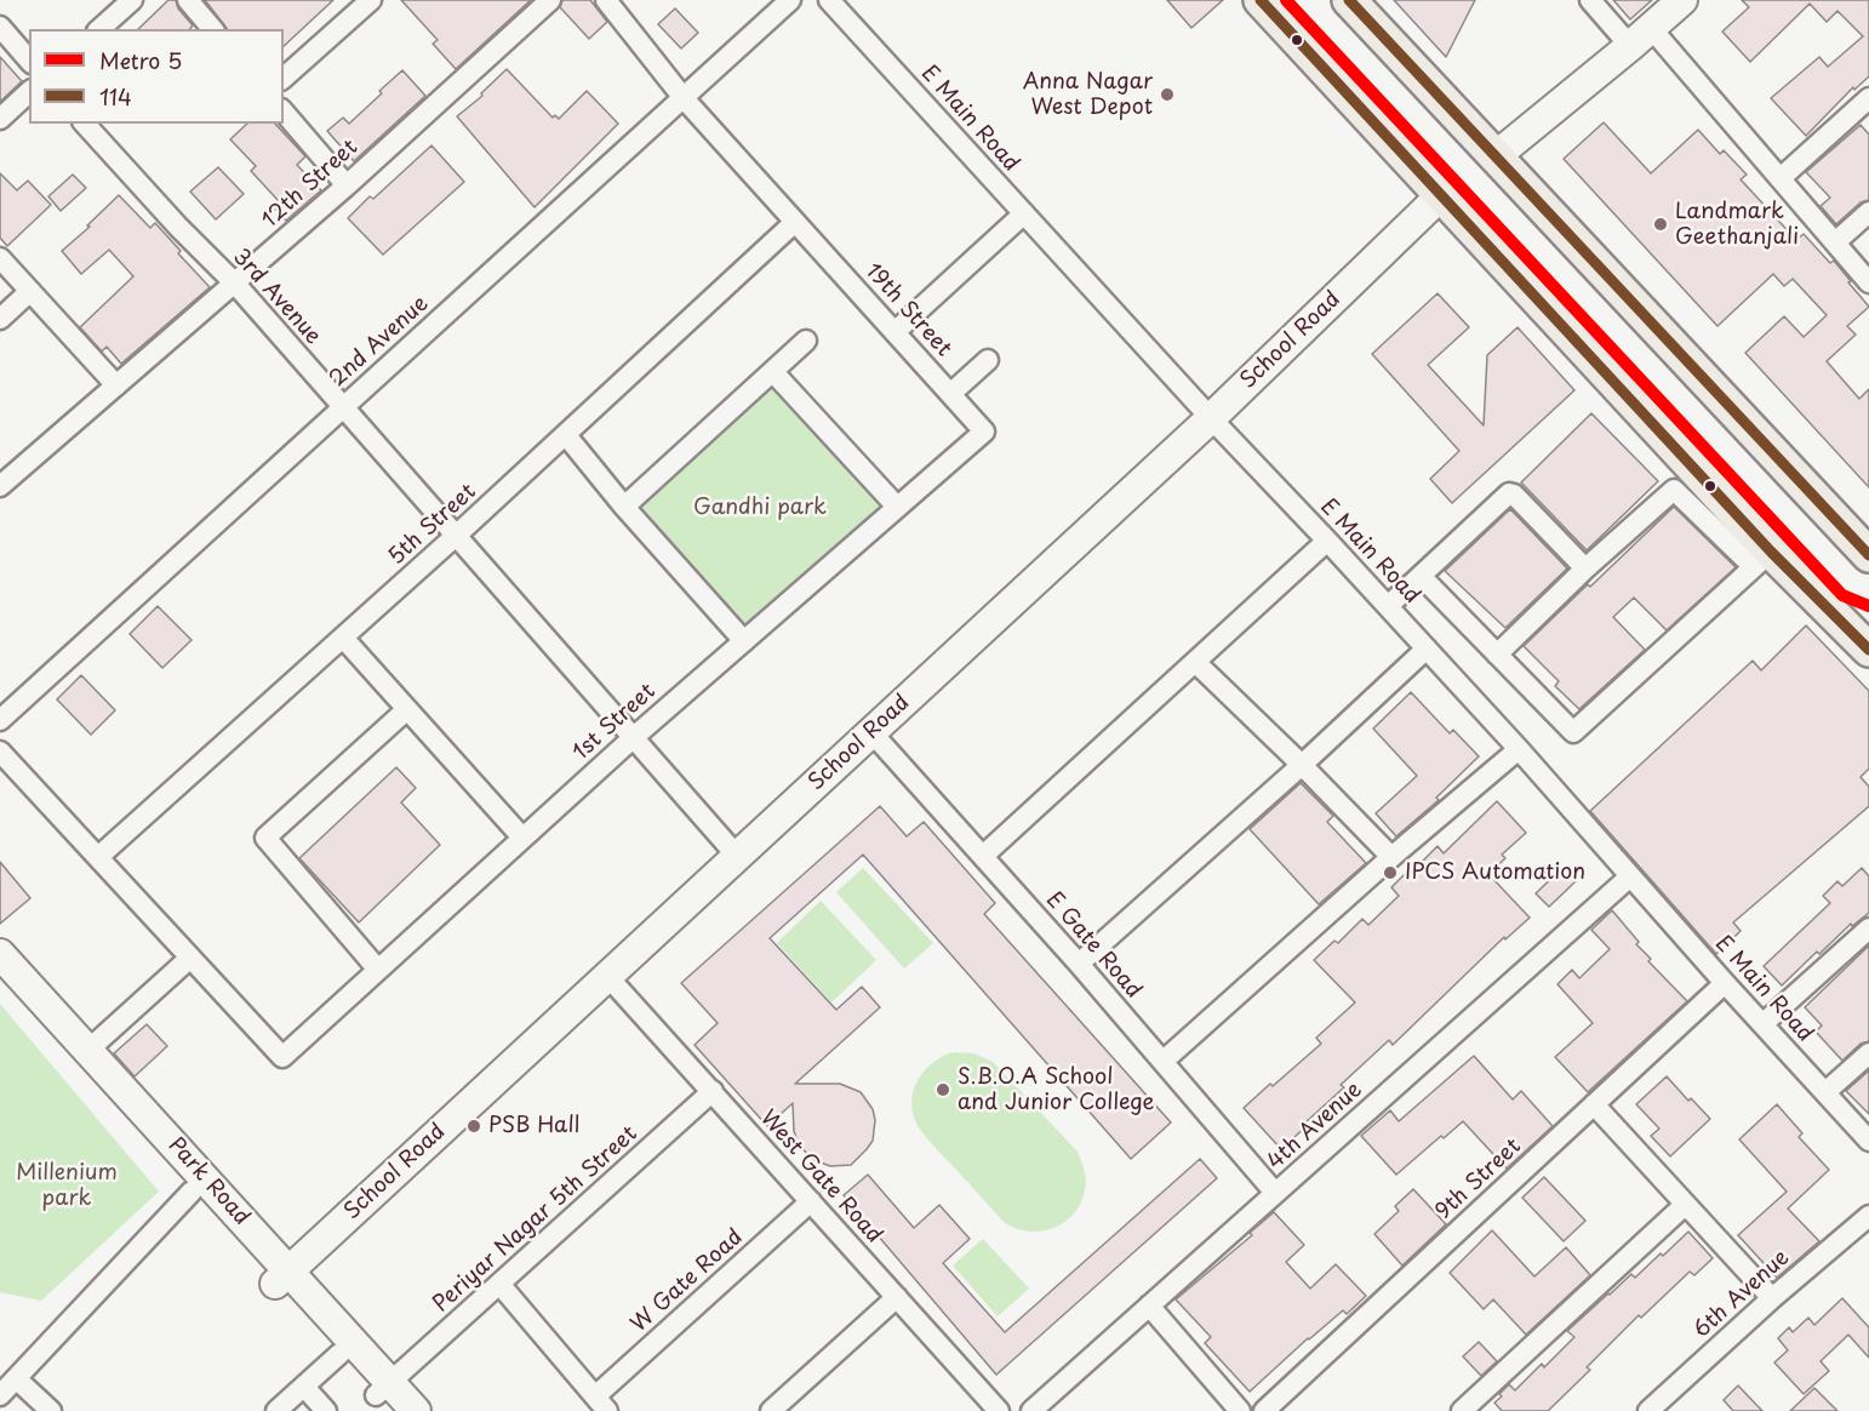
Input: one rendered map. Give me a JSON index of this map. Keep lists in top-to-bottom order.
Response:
{
  "streets": {
    "street": [
      "E Main Road",
      "12th Street",
      "3rd Avenue",
      "19th Street",
      "School Road",
      "2nd Avenue",
      "5th Street",
      "1st Street",
      "E Gate Road",
      "4th Avenue",
      "West Gate Road",
      "9th Street",
      "Park Road",
      "Periyar Nagar 5th Street",
      "W Gate Road",
      "6th Avenue"
    ]
  },
  "crossings": [
    ["E Main Road", "School Road"],
    ["E Main Road", "4th Avenue"],
    ["E Main Road", "9th Street"],
    ["12th Street", "3rd Avenue"],
    ["3rd Avenue", "School Road"],
    ["3rd Avenue", "2nd Avenue"],
    ["3rd Avenue", "5th Street"],
    ["3rd Avenue", "1st Street"],
    ["19th Street", "2nd Avenue"],
    ["19th Street", "5th Street"],
    ["19th Street", "1st Street"],
    ["School Road", "E Gate Road"],
    ["School Road", "West Gate Road"],
    ["School Road", "Park Road"],
    ["E Gate Road", "4th Avenue"],
    ["West Gate Road", "Periyar Nagar 5th Street"],
    ["West Gate Road", "W Gate Road"],
    ["Park Road", "Periyar Nagar 5th Street"]
  ],
  "parks": ["Gandhi park", "Millenium park"],
  "places": [
    "Anna Nagar West Depot",
    "Landmark Geethanjali",
    "IPCS Automation",
    "S.B.O.A School and Junior College",
    "PSB Hall"
  ],
  "lines": ["metro line 5", "transit line 114"],
  "legend": ["Metro 5", "114"]
}
